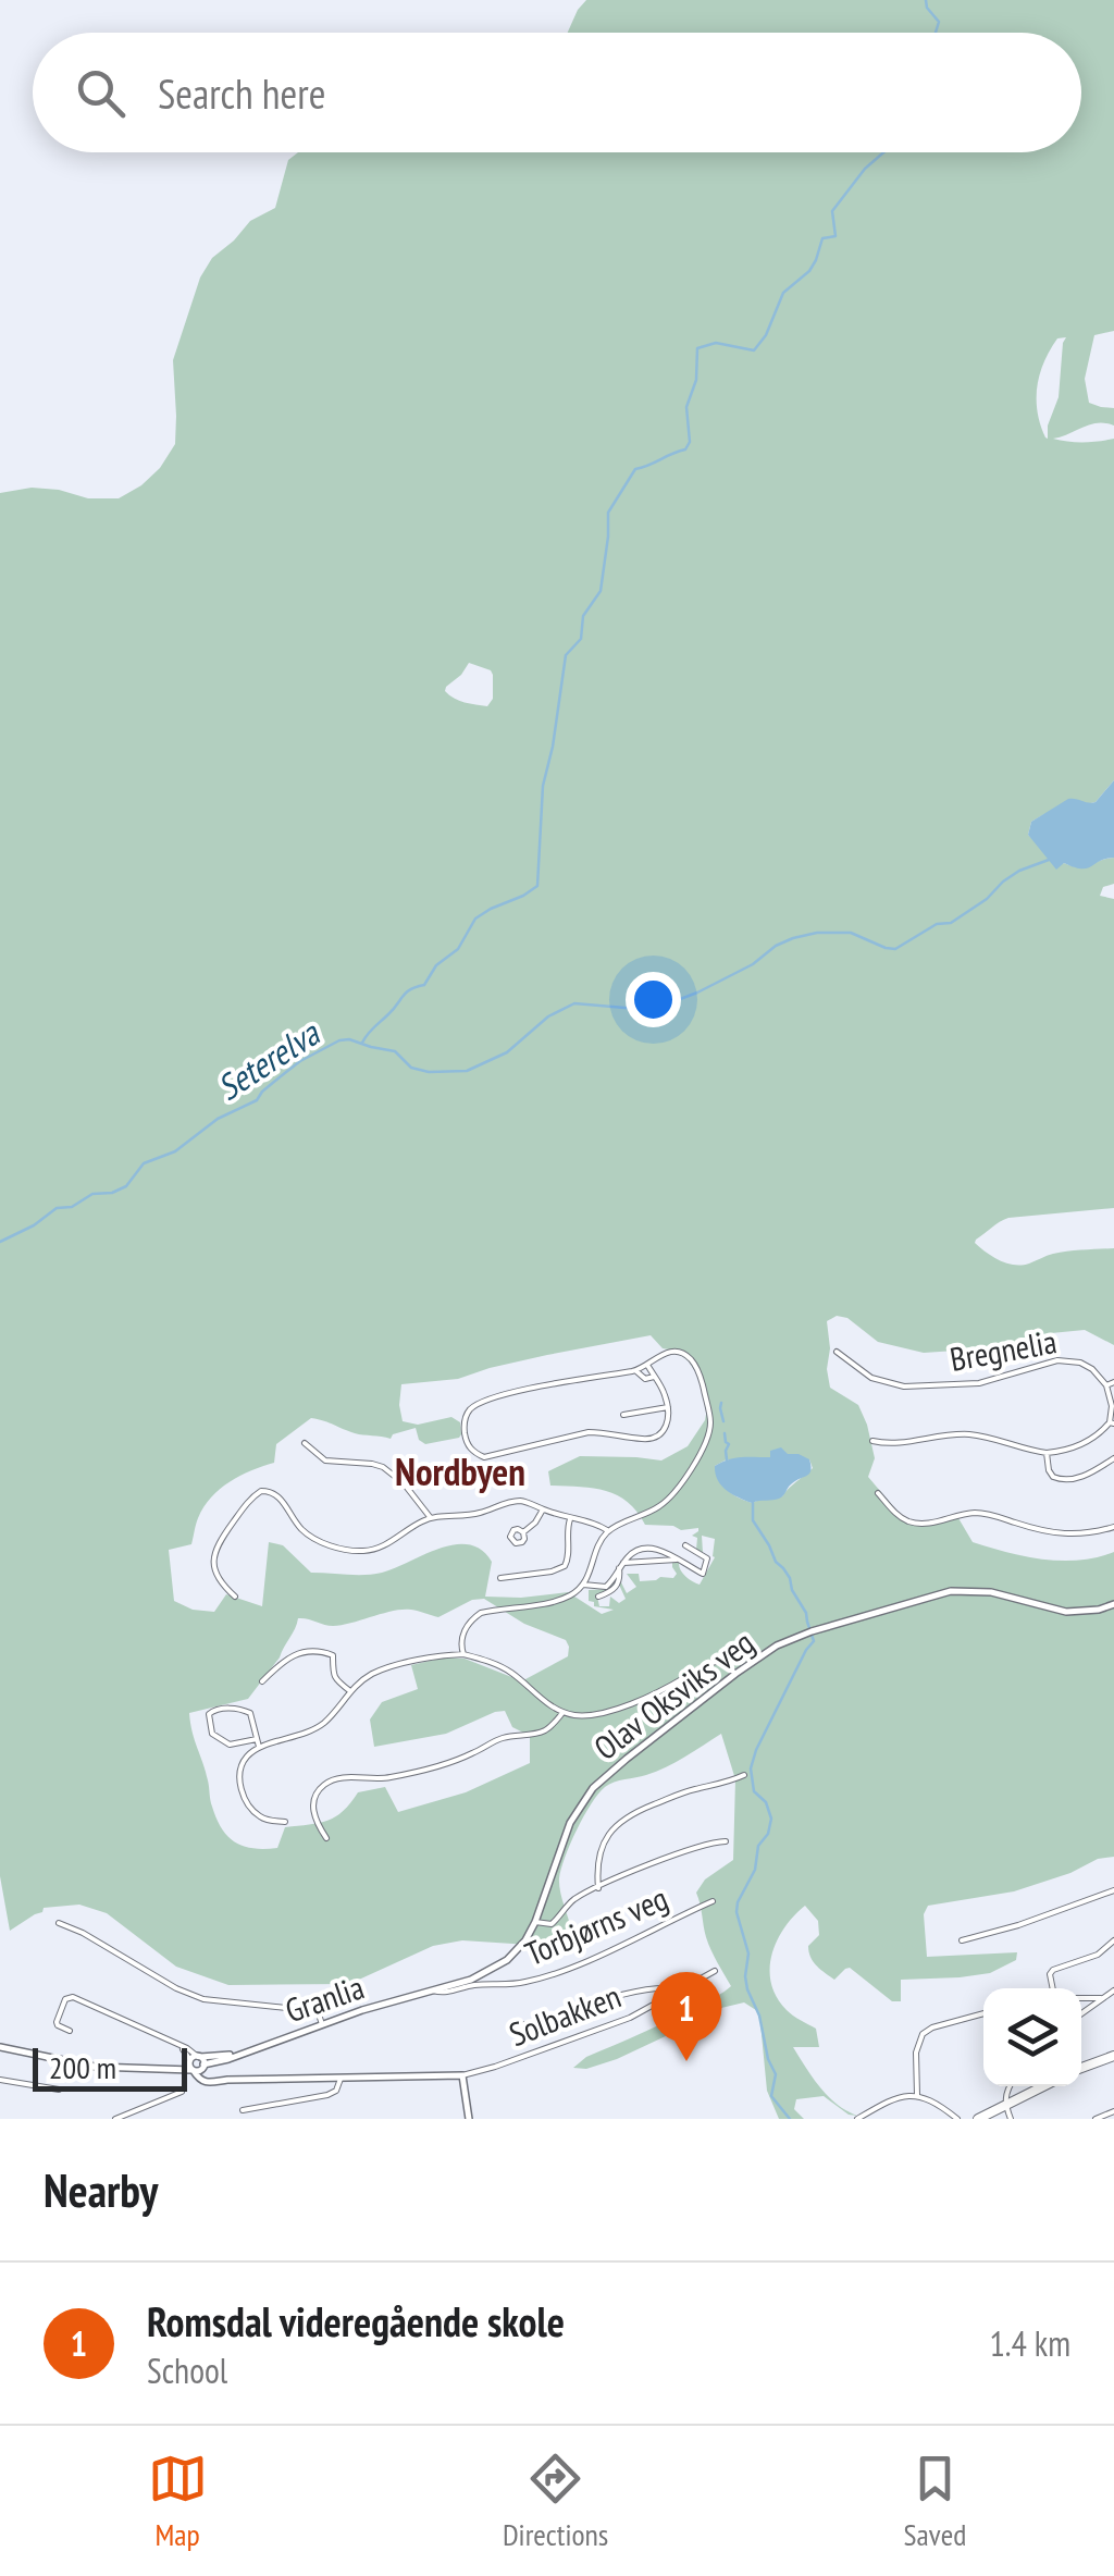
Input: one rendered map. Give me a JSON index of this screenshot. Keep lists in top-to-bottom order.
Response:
{
  "streets": {
    "street": [
      "Bregnelia",
      "Olav Oksviks veg",
      "Torbjørns veg",
      "Granlia",
      "Solbakken"
    ]
  },
  "crossings": [
    ["Olav Oksviks veg", "Torbjørns veg"],
    ["Olav Oksviks veg", "Granlia"],
    ["Torbjørns veg", "Granlia"],
    ["Granlia", "Solbakken"]
  ],
  "districts": ["Nordbyen"],
  "water": ["Seterelva"],
  "scale_bar": "200 m",
  "page": {
    "search": "Search here",
    "pins": "1",
    "scale": "200 m",
    "heading": "Nearby",
    "list": [
      {
        "mark": "1",
        "name": "Romsdal videregående skole",
        "note": "School",
        "value": "1.4 km"
      }
    ],
    "nav": ["Map", "Directions", "Saved"]
  }
}
